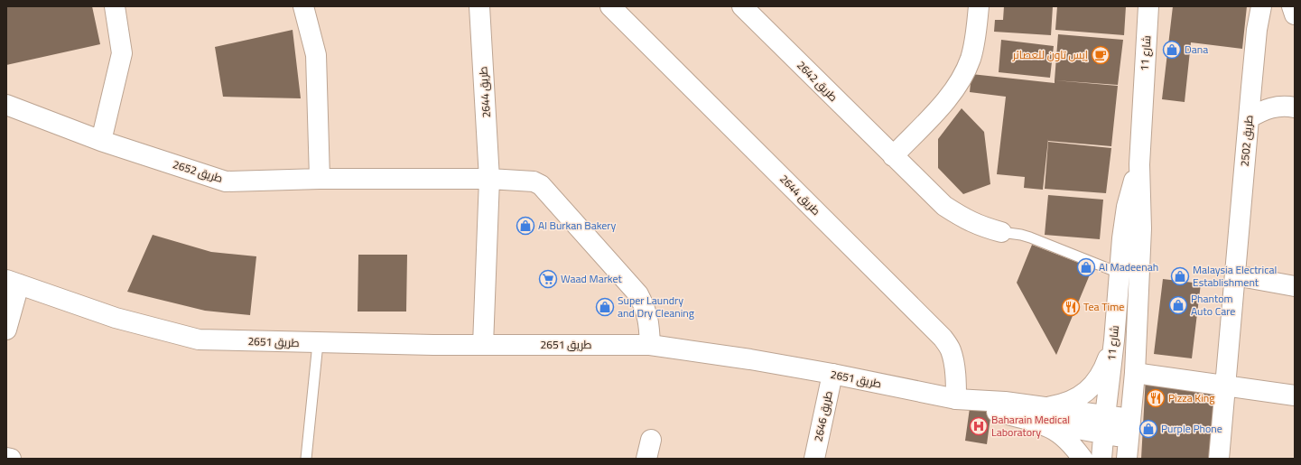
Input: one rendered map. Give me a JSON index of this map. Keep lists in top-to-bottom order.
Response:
{
  "streets": {
    "street": [
      "شارع 11",
      "طريق 2642",
      "طريق 2644",
      "طريق 2502",
      "طريق 2652",
      "طريق 2651",
      "طريق 2646"
    ]
  },
  "crossings": [
    ["شارع 11", "طريق 2651"],
    ["طريق 2644", "طريق 2652"],
    ["طريق 2644", "طريق 2651"],
    ["طريق 2651", "طريق 2646"]
  ],
  "places": {
    "shop": [
      "Dana",
      "Al Burkan Bakery",
      "Al Madeenah",
      "Malaysia Electrical Establishment",
      "Phantom Auto Care",
      "Super Laundry and Dry Cleaning",
      "Purple Phone"
    ],
    "cafe": ["إيس تاون للعصائر"],
    "supermarket": ["Waad Market"],
    "restaurant": ["Tea Time", "Pizza King"],
    "hospital": ["Baharain Medical Laboratory"]
  }
}
